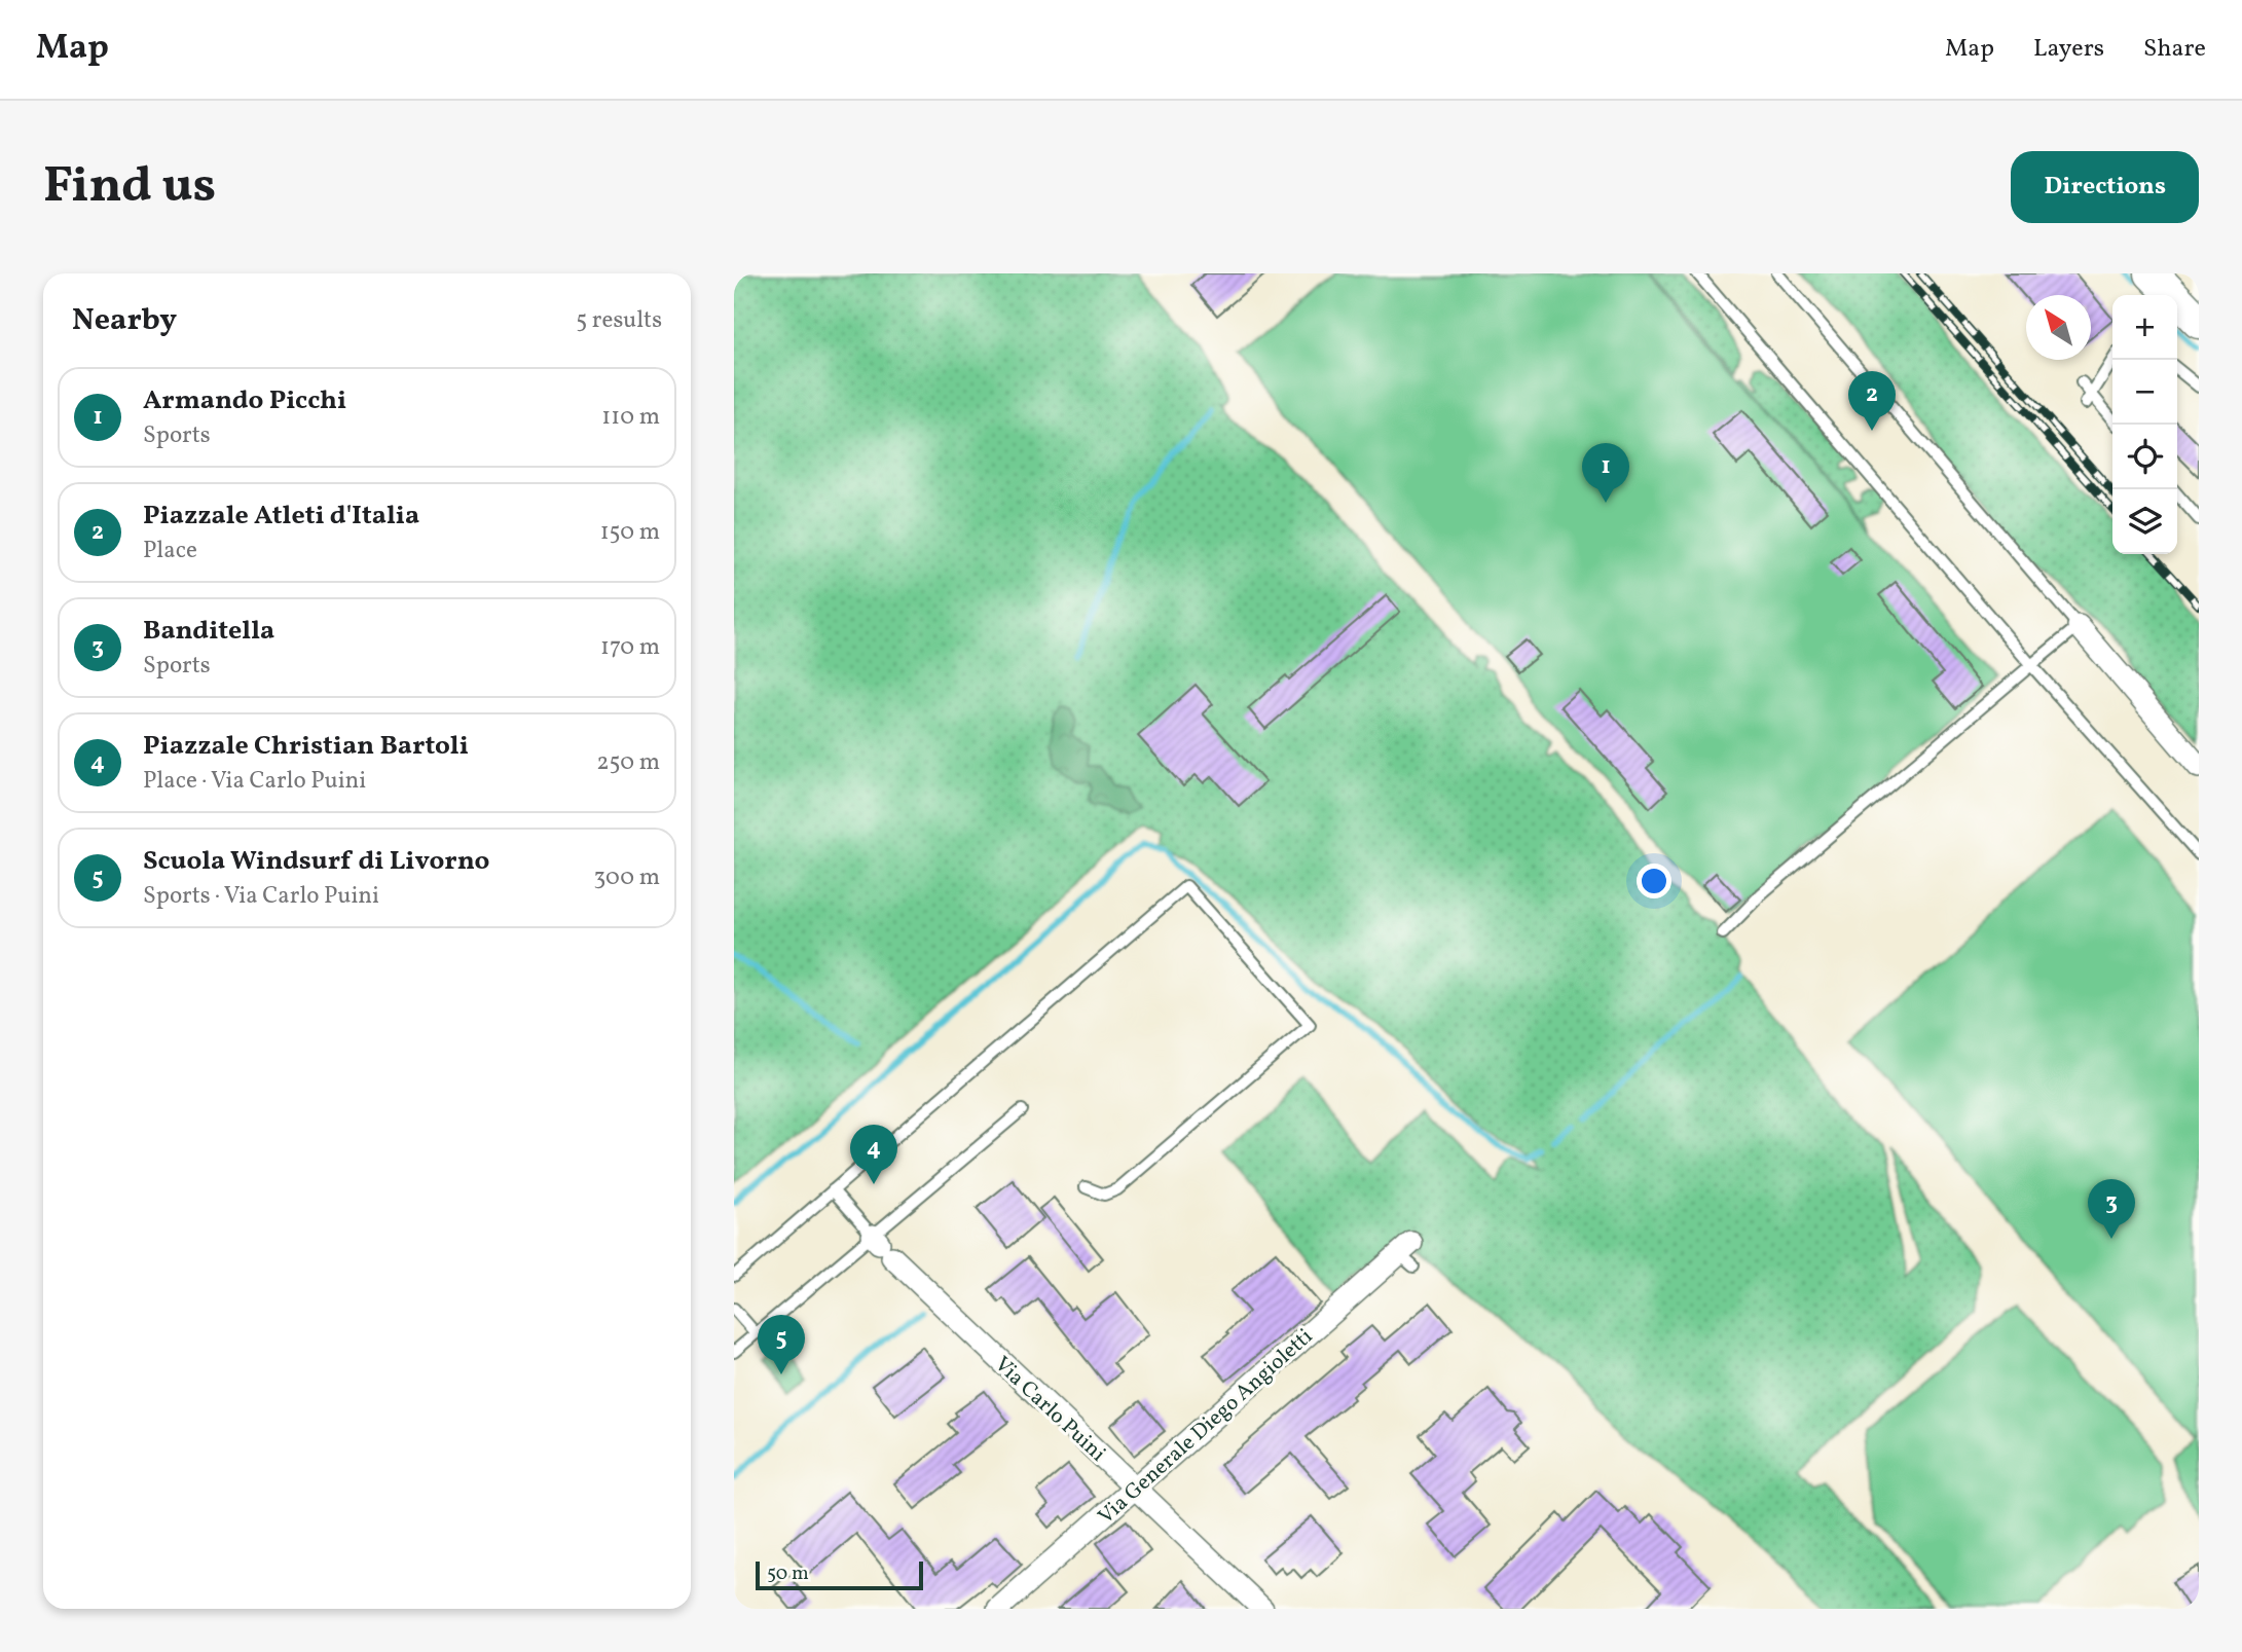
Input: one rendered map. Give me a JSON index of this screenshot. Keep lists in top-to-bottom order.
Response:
{
  "streets": {
    "street": ["Via Carlo Puini", "Via Generale Diego Angioletti"]
  },
  "crossings": [
    ["Via Carlo Puini", "Via Generale Diego Angioletti"]
  ],
  "scale_bar": "50 m",
  "north": "top left",
  "page": {
    "header": "Map",
    "nav": ["Map", "Layers", "Share"],
    "buttons": "Directions",
    "title": "Find us",
    "heading": ["Nearby", "5 results"],
    "map_buttons": ["+", "−"],
    "list": [
      {
        "mark": "1",
        "name": "Armando Picchi",
        "note": "Sports",
        "value": "110 m"
      },
      {
        "mark": "2",
        "name": "Piazzale Atleti d'Italia",
        "note": "Place",
        "value": "150 m"
      },
      {
        "mark": "3",
        "name": "Banditella",
        "note": "Sports",
        "value": "170 m"
      },
      {
        "mark": "4",
        "name": "Piazzale Christian Bartoli",
        "note": "Place · Via Carlo Puini",
        "value": "250 m"
      },
      {
        "mark": "5",
        "name": "Scuola Windsurf di Livorno",
        "note": "Sports · Via Carlo Puini",
        "value": "300 m"
      }
    ],
    "pins": [
      "2",
      "1",
      "4",
      "3",
      "5"
    ],
    "scale": "50 m"
  }
}
